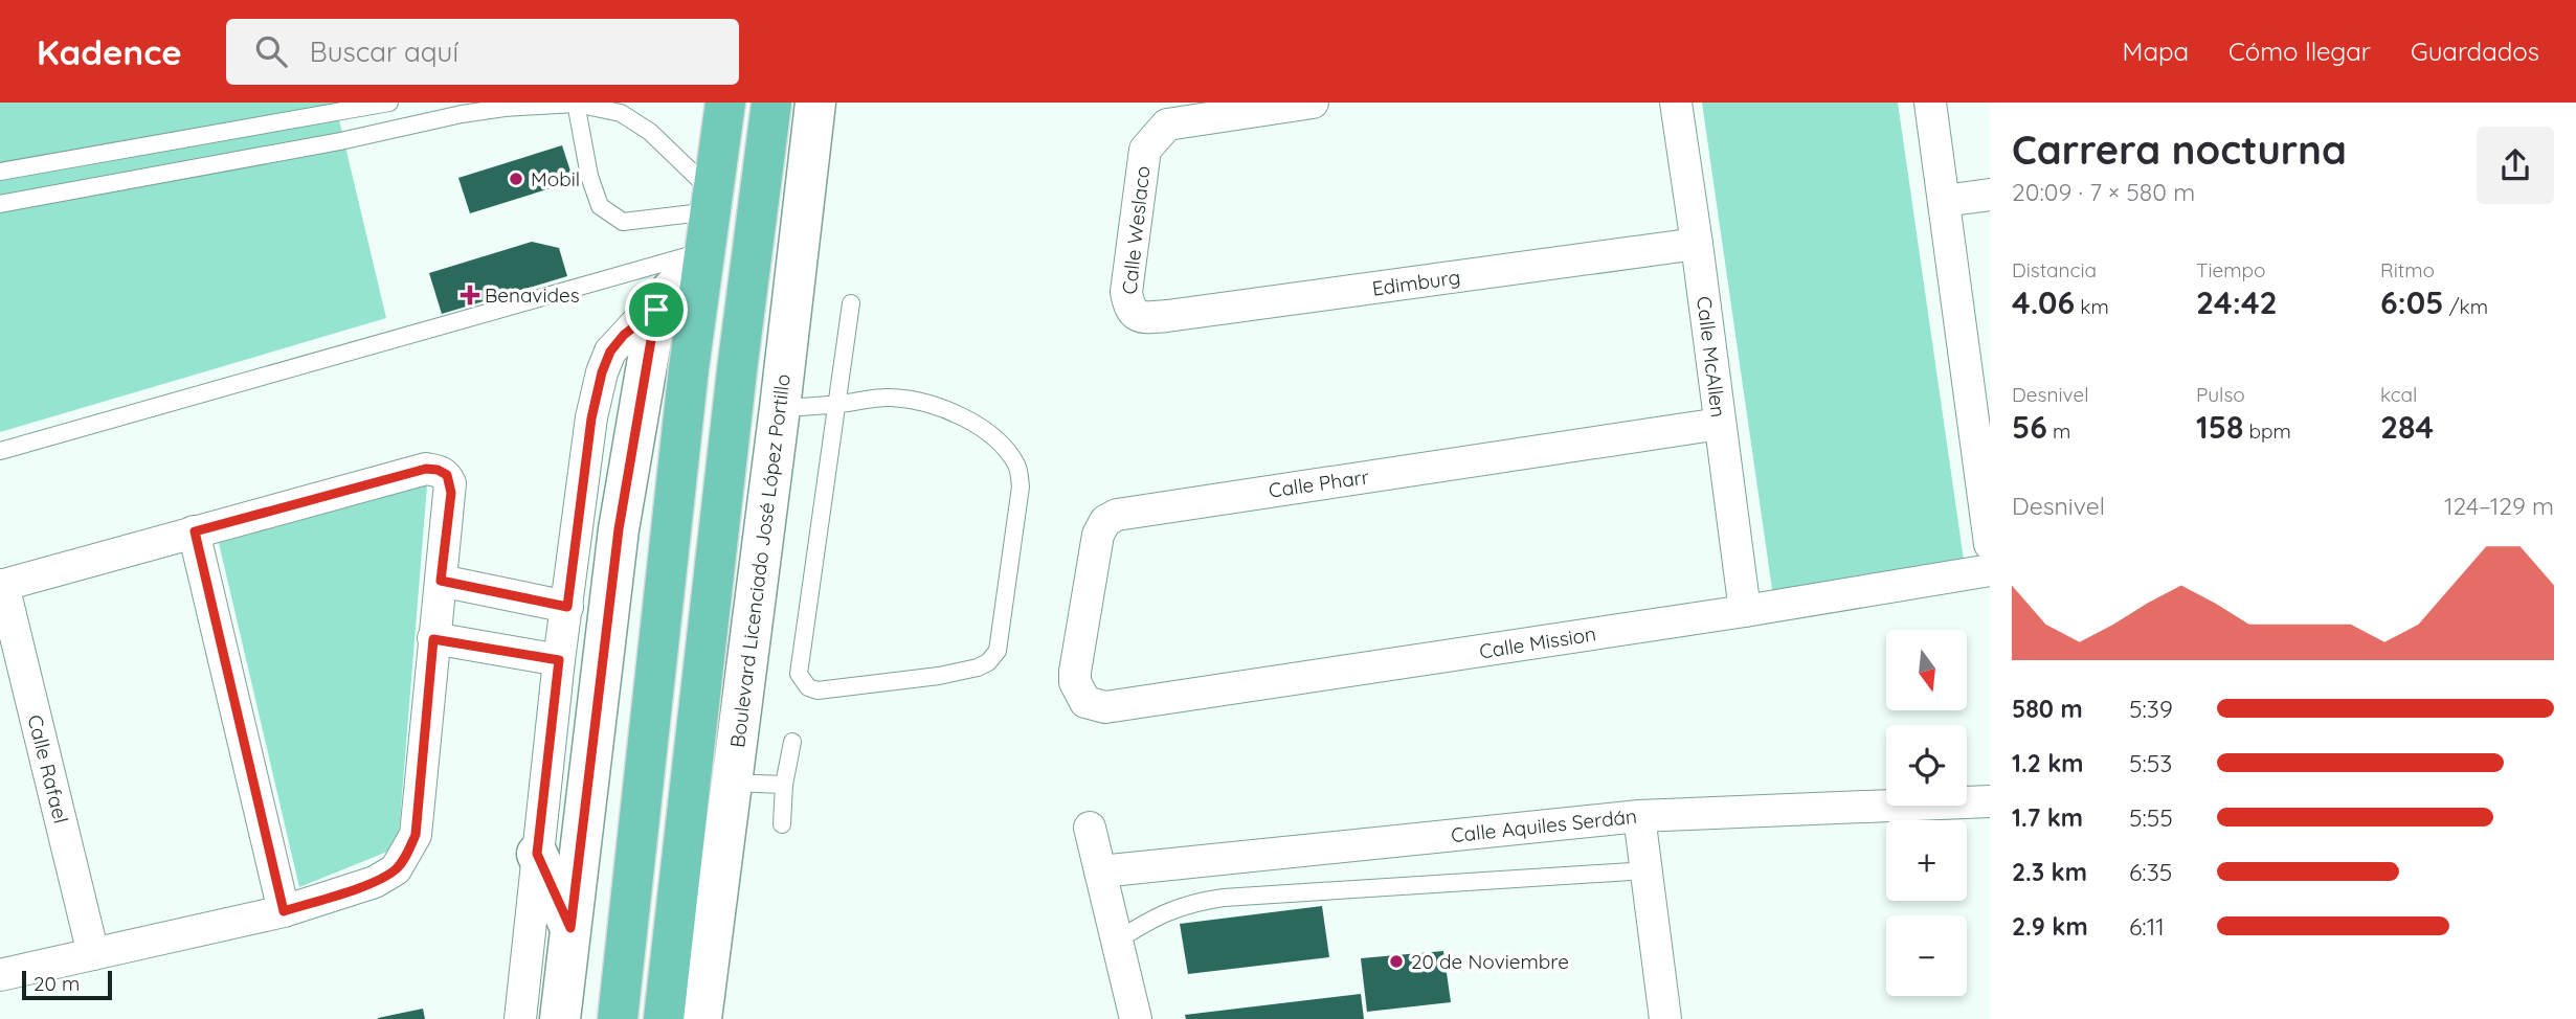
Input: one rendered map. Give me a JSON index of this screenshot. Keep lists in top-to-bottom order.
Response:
{
  "streets": {
    "street": [
      "Calle Weslaco",
      "Edimburg",
      "Calle McAllen",
      "Calle Pharr",
      "Boulevard Licenciado José López Portillo",
      "Calle Mission",
      "Calle Rafael",
      "Calle Aquiles Serdán"
    ]
  },
  "crossings": [
    ["Calle Weslaco", "Edimburg"],
    ["Edimburg", "Calle McAllen"],
    ["Calle McAllen", "Calle Pharr"],
    ["Calle McAllen", "Calle Mission"],
    ["Calle Pharr", "Calle Mission"]
  ],
  "places": {
    "other": ["Mobil", "20 de Noviembre"],
    "health": ["Benavides"]
  },
  "scale_bar": "20 m",
  "north": "bottom",
  "page": {
    "header": "Kadence",
    "search": "Buscar aquí",
    "nav": ["Mapa", "Cómo llegar", "Guardados"],
    "heading": ["Carrera nocturna", "20:09 · 7 × 580 m"],
    "stats": [
      ["Distancia", "4.06 km"],
      ["Tiempo", "24:42"],
      ["Ritmo", "6:05 /km"],
      ["Desnivel", "56 m"],
      ["Pulso", "158 bpm"],
      ["kcal", "284"]
    ],
    "chart": ["Desnivel", "124–129 m"],
    "map_buttons": ["+", "−"],
    "list": [
      {
        "name": "580 m",
        "note": "5:39"
      },
      {
        "name": "1.2 km",
        "note": "5:53"
      },
      {
        "name": "1.7 km",
        "note": "5:55"
      },
      {
        "name": "2.3 km",
        "note": "6:35"
      },
      {
        "name": "2.9 km",
        "note": "6:11"
      }
    ],
    "scale": "20 m"
  }
}
